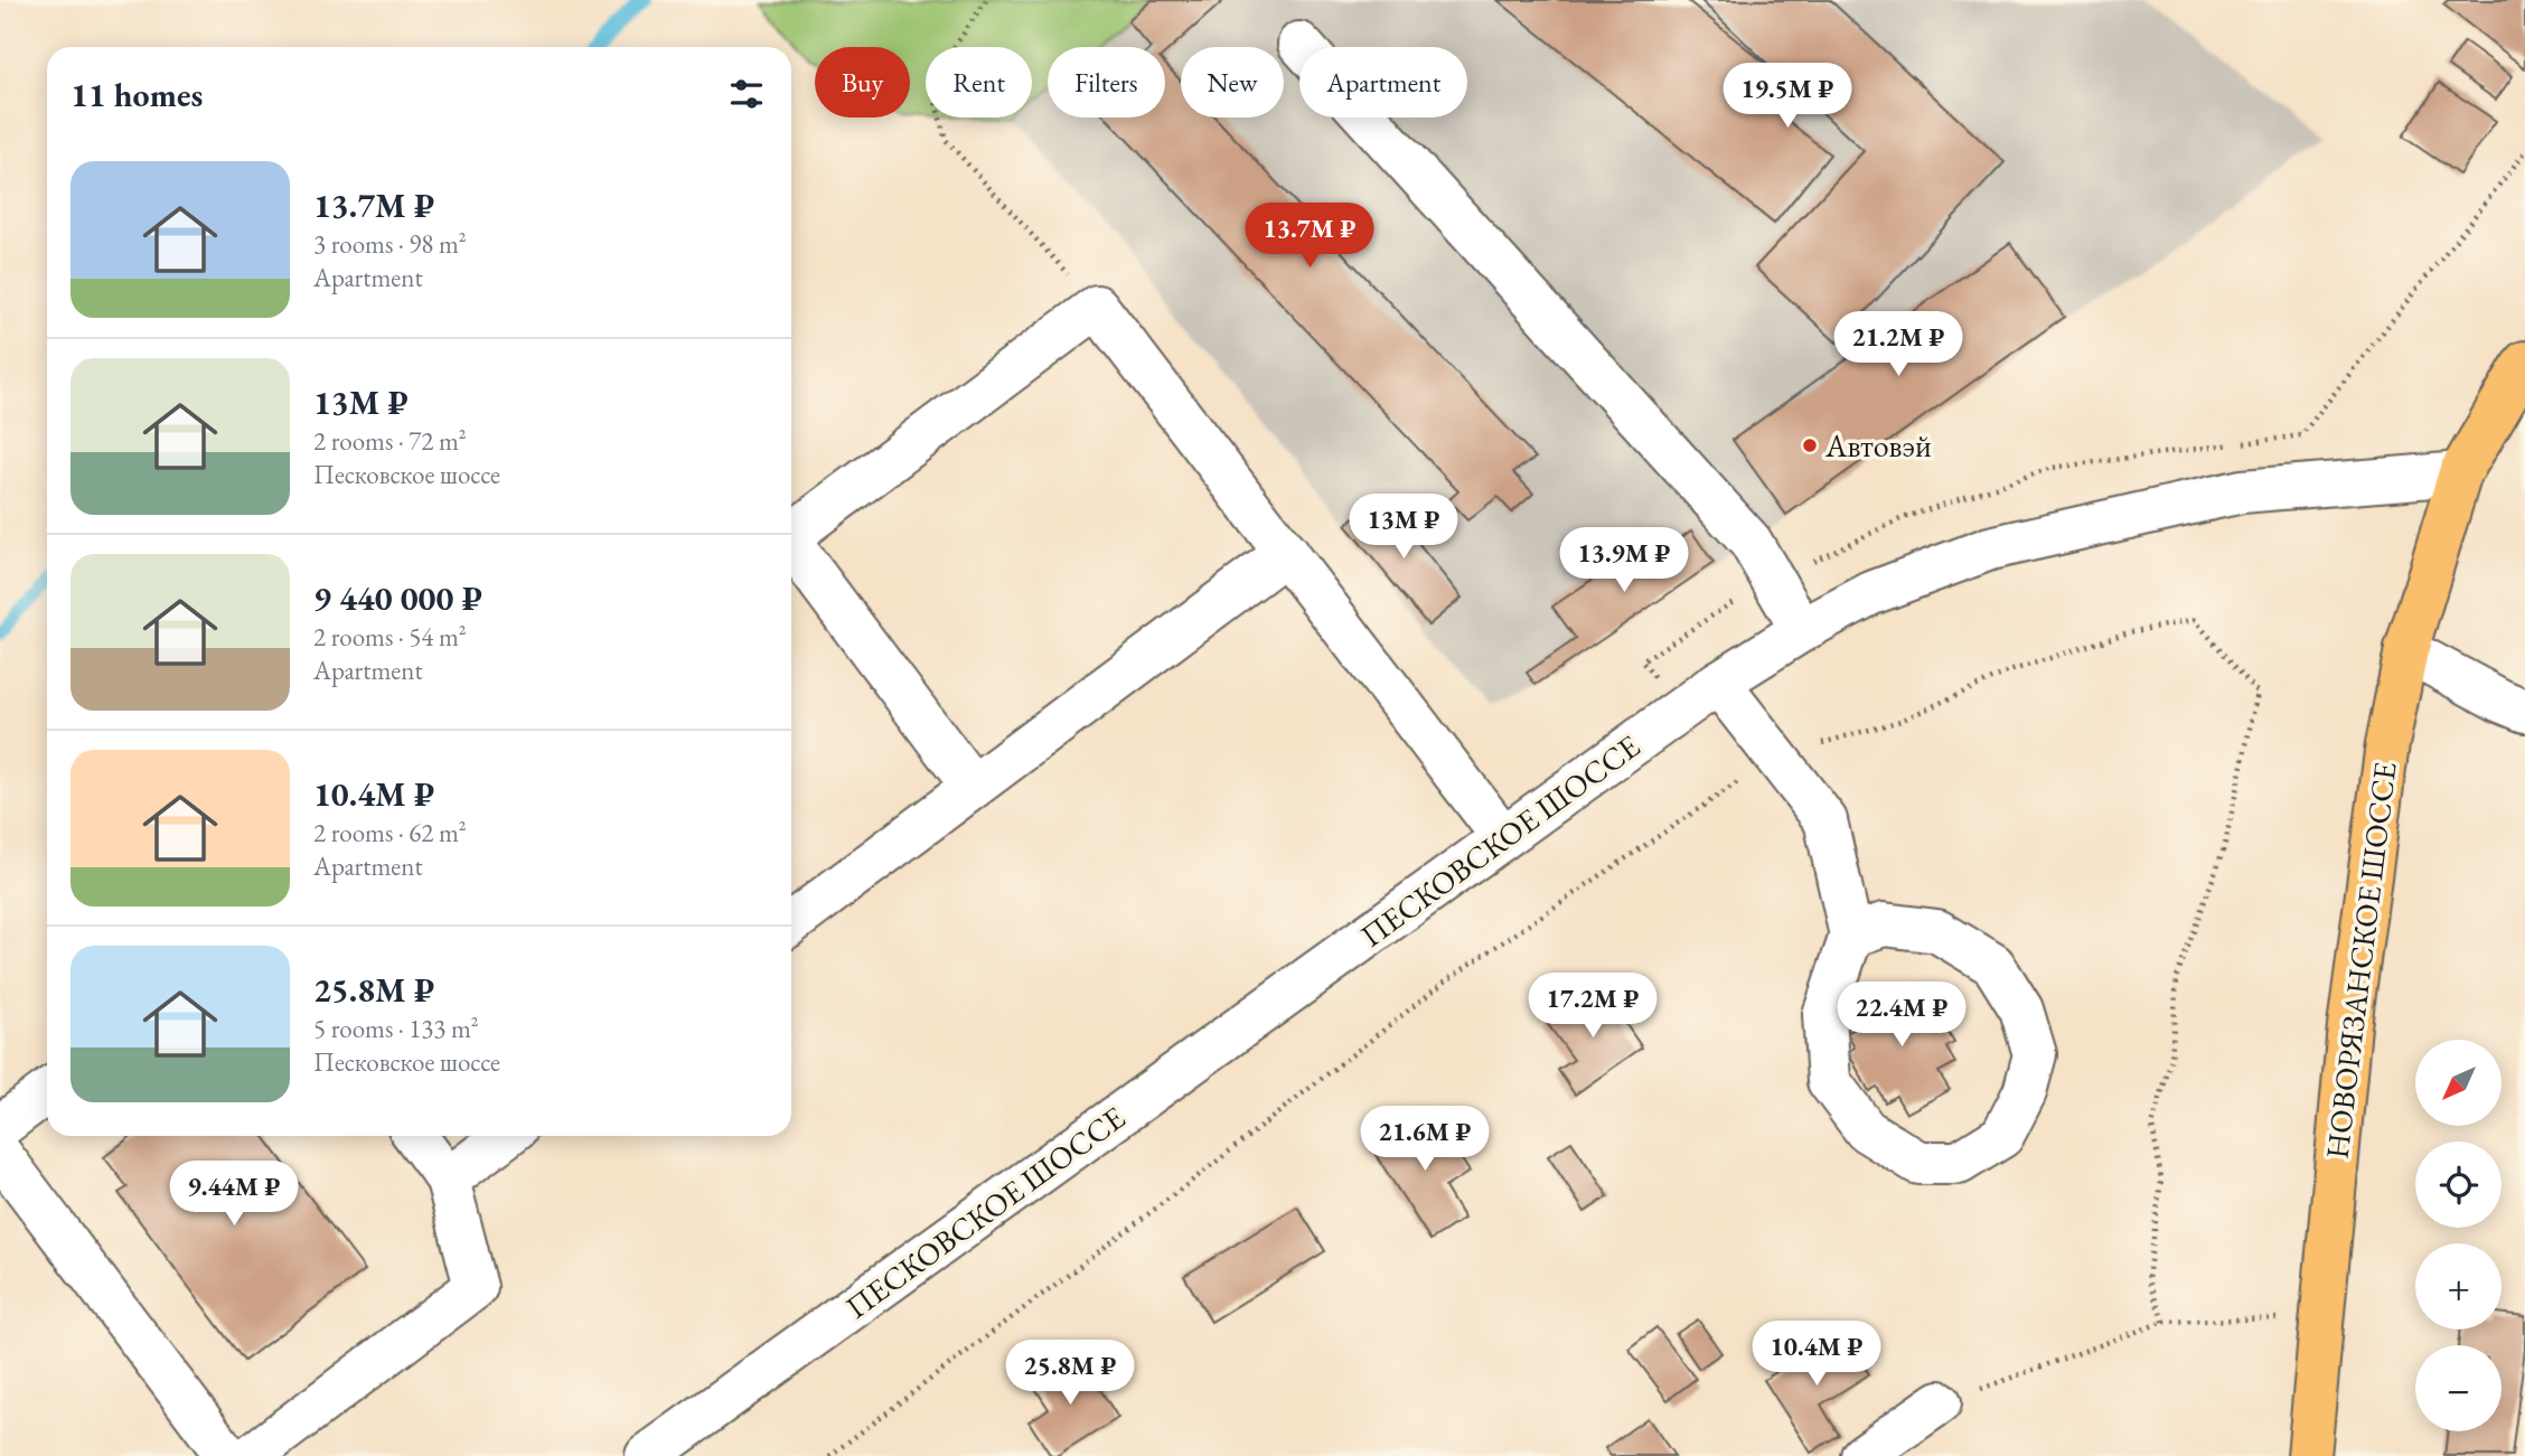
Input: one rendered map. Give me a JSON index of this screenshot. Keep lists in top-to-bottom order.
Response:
{
  "streets": {
    "main road": ["НОВОРЯЗАНСКОЕ ШОССЕ"],
    "street": ["ПЕСКОВСКОЕ ШОССЕ"]
  },
  "crossings": [
    ["ПЕСКОВСКОЕ ШОССЕ", "НОВОРЯЗАНСКОЕ ШОССЕ"]
  ],
  "places": ["Автовэй"],
  "north": "bottom left",
  "page": {
    "chip": [
      "Buy",
      "Rent",
      "Filters",
      "New",
      "Apartment"
    ],
    "heading": "11 homes",
    "price": [
      "19.5M ₽",
      "13.7M ₽",
      "21.2M ₽",
      "13M ₽",
      "13.9M ₽",
      "17.2M ₽",
      "22.4M ₽",
      "21.6M ₽",
      "9.44M ₽",
      "10.4M ₽",
      "25.8M ₽"
    ],
    "list": [
      {
        "name": "13.7M ₽",
        "note": "3 rooms · 98 m² · Apartment"
      },
      {
        "name": "13M ₽",
        "note": "2 rooms · 72 m² · Песковское шоссе"
      },
      {
        "name": "9 440 000 ₽",
        "note": "2 rooms · 54 m² · Apartment"
      },
      {
        "name": "10.4M ₽",
        "note": "2 rooms · 62 m² · Apartment"
      },
      {
        "name": "25.8M ₽",
        "note": "5 rooms · 133 m² · Песковское шоссе"
      }
    ],
    "map_buttons": ["+", "−"]
  }
}
